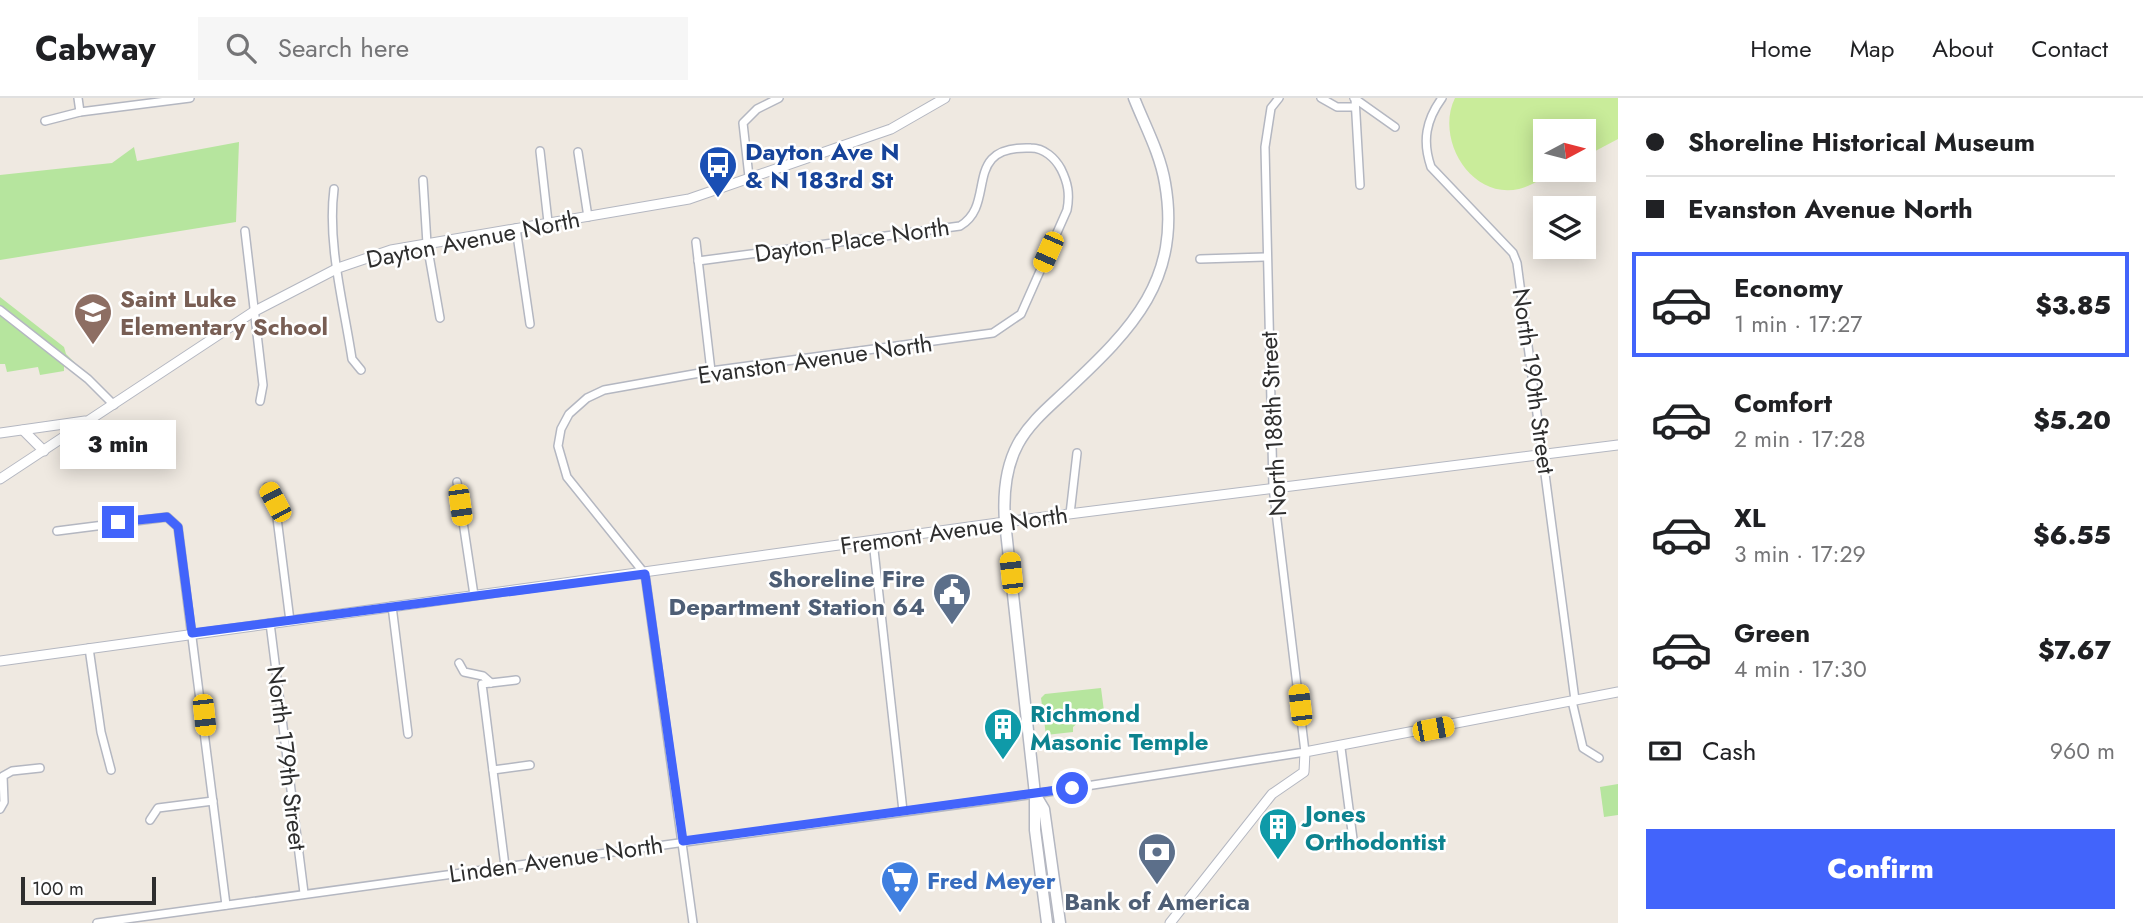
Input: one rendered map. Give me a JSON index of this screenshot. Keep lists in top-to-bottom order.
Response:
{
  "streets": {
    "street": [
      "Dayton Avenue North",
      "Dayton Place North",
      "Evanston Avenue North",
      "North 190th Street",
      "North 188th Street",
      "Fremont Avenue North",
      "North 179th Street",
      "Linden Avenue North"
    ]
  },
  "crossings": [
    ["Dayton Place North", "Evanston Avenue North"],
    ["Evanston Avenue North", "Fremont Avenue North"],
    ["North 190th Street", "Fremont Avenue North"],
    ["North 188th Street", "Fremont Avenue North"],
    ["North 188th Street", "Linden Avenue North"],
    ["Fremont Avenue North", "North 179th Street"],
    ["North 179th Street", "Linden Avenue North"]
  ],
  "places": {
    "bus stop": ["Dayton Ave N & N 183rd St"],
    "school or university": ["Saint Luke Elementary School"],
    "public building": ["Shoreline Fire Department Station 64"],
    "building": ["Richmond Masonic Temple", "Jones Orthodontist"],
    "bank": ["Bank of America"],
    "supermarket": ["Fred Meyer"]
  },
  "scale_bar": "100 m",
  "north": "right",
  "page": {
    "header": "Cabway",
    "search": "Search here",
    "nav": [
      "Home",
      "Map",
      "About",
      "Contact"
    ],
    "banner": ["Shoreline Historical Museum", "Evanston Avenue North"],
    "list": [
      {
        "name": "Economy",
        "note": "1 min · 17:27",
        "value": "$3.85"
      },
      {
        "name": "Comfort",
        "note": "2 min · 17:28",
        "value": "$5.20"
      },
      {
        "name": "XL",
        "note": "3 min · 17:29",
        "value": "$6.55"
      },
      {
        "name": "Green",
        "note": "4 min · 17:30",
        "value": "$7.67"
      }
    ],
    "bubble": "3 min",
    "pay": ["Cash", "960 m"],
    "buttons": "Confirm",
    "scale": "100 m"
  }
}
